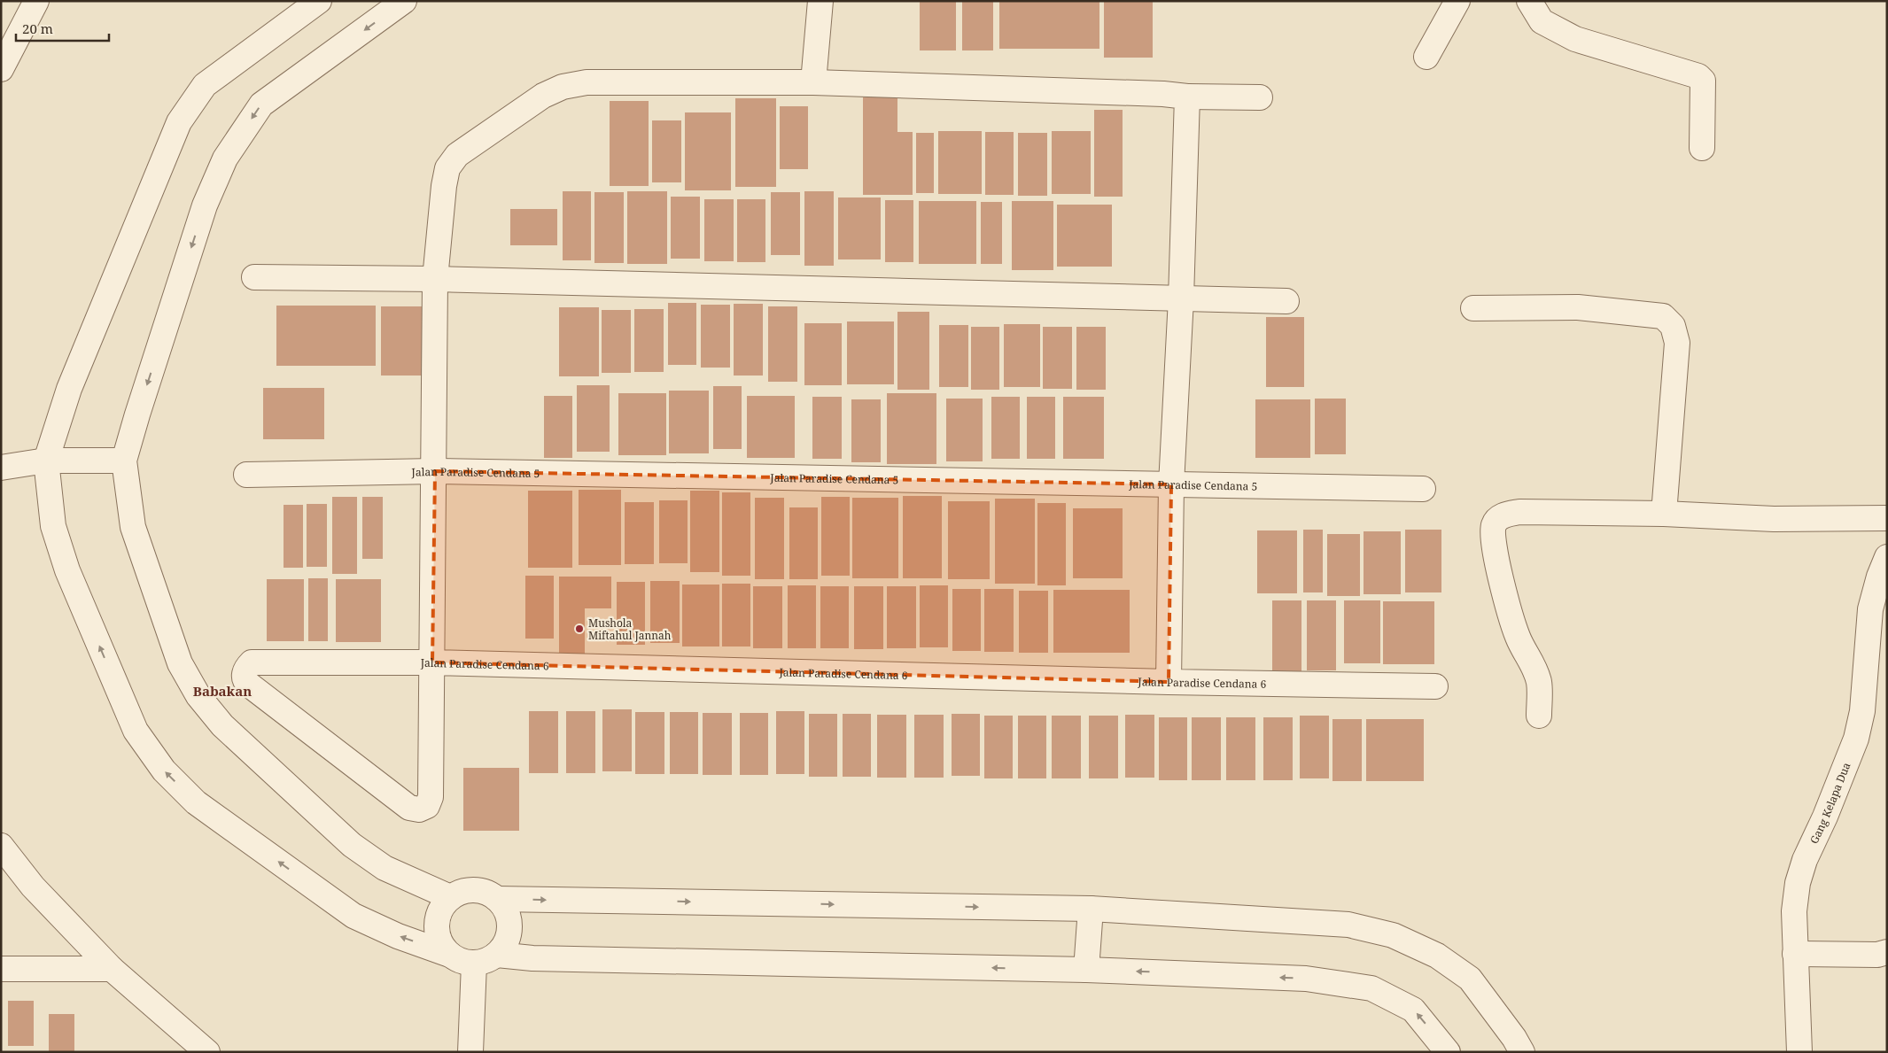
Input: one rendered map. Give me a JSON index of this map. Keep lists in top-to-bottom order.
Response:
{
  "streets": {
    "street": ["Jalan Paradise Cendana 5", "Jalan Paradise Cendana 6", "Gang Kelapa Dua"]
  },
  "districts": ["Babakan"],
  "places": ["Mushola Miftahul Jannah"],
  "scale_bar": "20 m"
}
